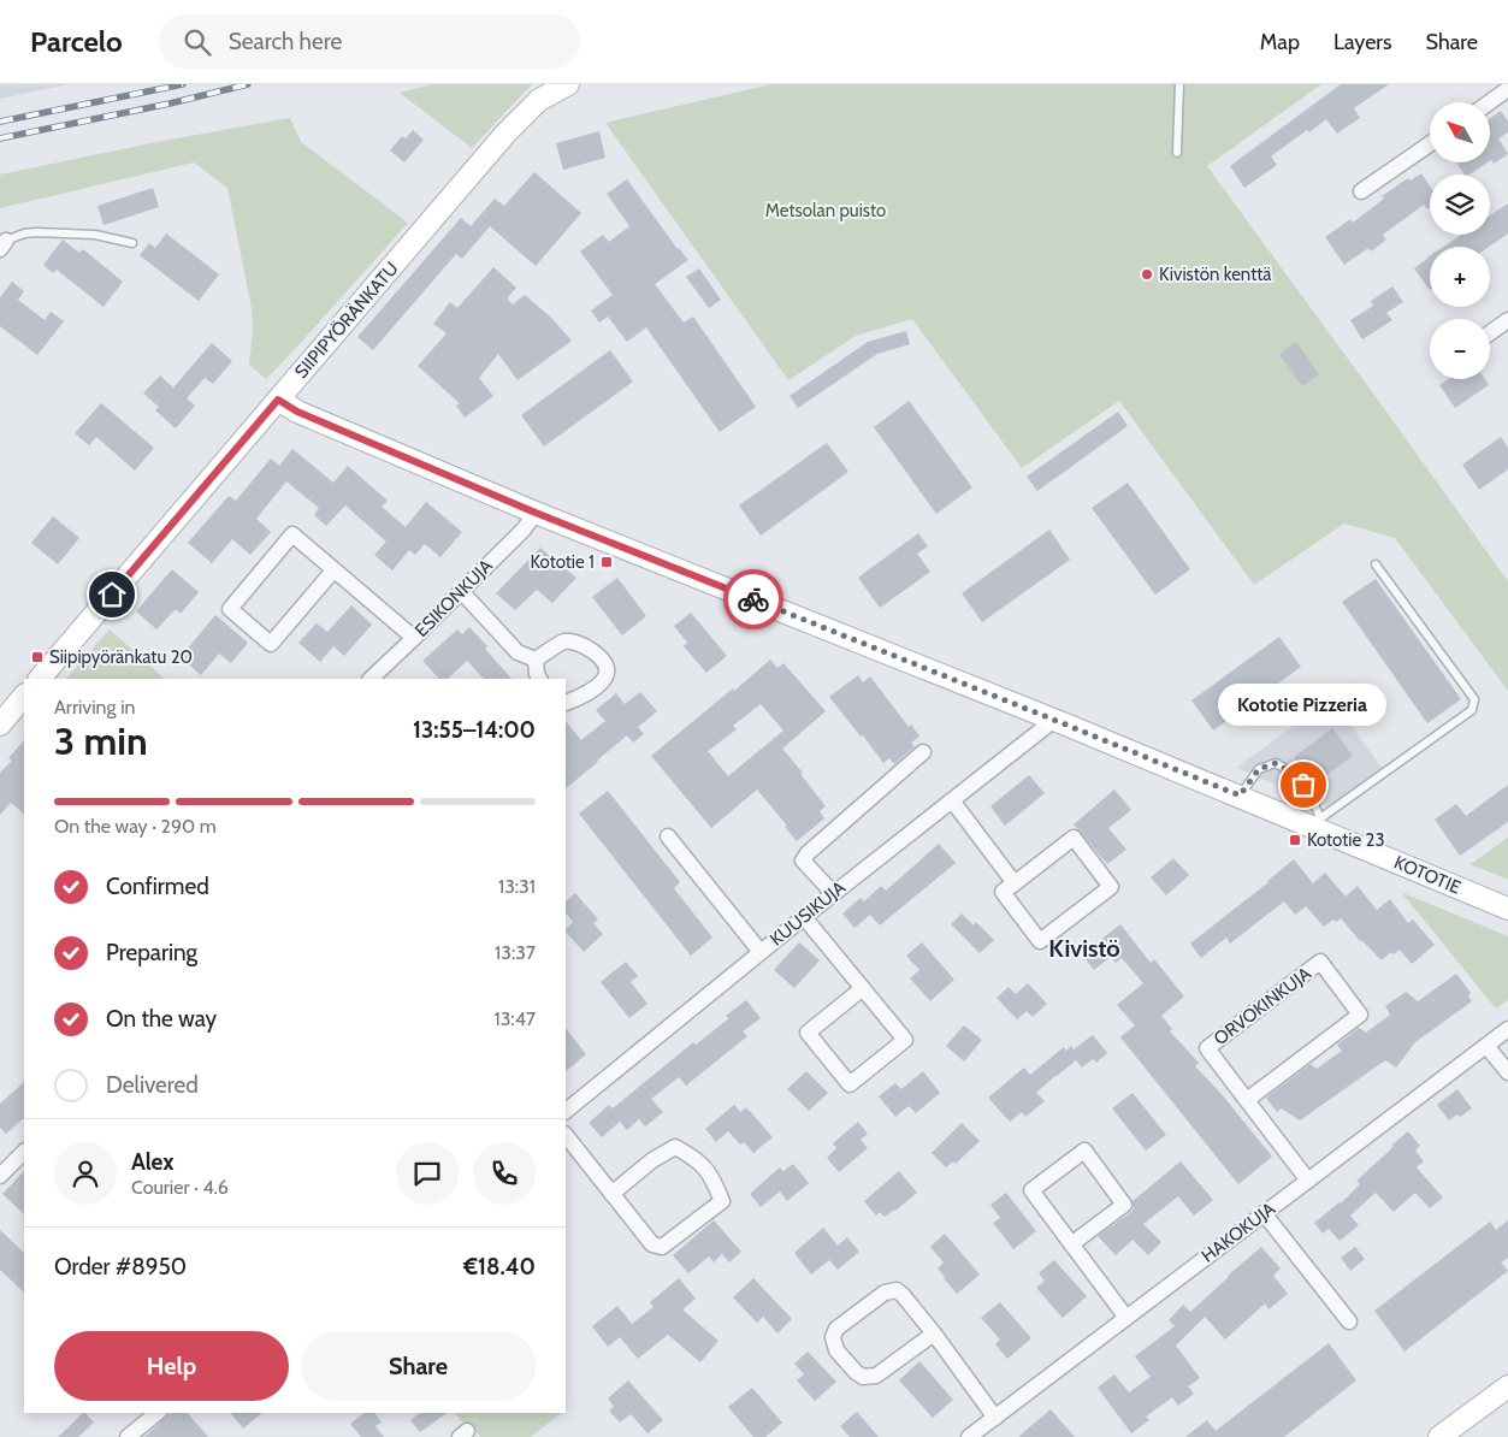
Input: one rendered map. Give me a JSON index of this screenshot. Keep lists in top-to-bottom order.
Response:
{
  "streets": {
    "street": [
      "SIIPIPYÖRÄNKATU",
      "ESIKONKUJA",
      "KOTOTIE",
      "KUUSIKUJA",
      "ORVOKINKUJA",
      "HAKOKUJA"
    ]
  },
  "crossings": [
    ["SIIPIPYÖRÄNKATU", "KOTOTIE"],
    ["ESIKONKUJA", "KOTOTIE"],
    ["KOTOTIE", "KUUSIKUJA"],
    ["ORVOKINKUJA", "HAKOKUJA"]
  ],
  "districts": ["Kivistö"],
  "parks": ["Metsolan puisto"],
  "places": {
    "other": ["Kivistön kenttä", "Kototie Pizzeria"],
    "transit": ["Kototie 1", "Siipipyöränkatu 20", "Kototie 23"]
  },
  "north": "top left",
  "page": {
    "header": "Parcelo",
    "search": "Search here",
    "nav": ["Map", "Layers", "Share"],
    "map_buttons": ["+", "−"],
    "heading": ["3 min", "Arriving in", "13:55–14:00"],
    "panel": [
      "Alex",
      "Courier · 4.6",
      "Order #8950",
      "€18.40"
    ],
    "bubble": "Kototie Pizzeria",
    "bar": "On the way · 290 m",
    "list": [
      ["Confirmed", "13:31"],
      ["Preparing", "13:37"],
      ["On the way", "13:47"],
      "Delivered"
    ],
    "buttons": ["Help", "Share"]
  }
}
